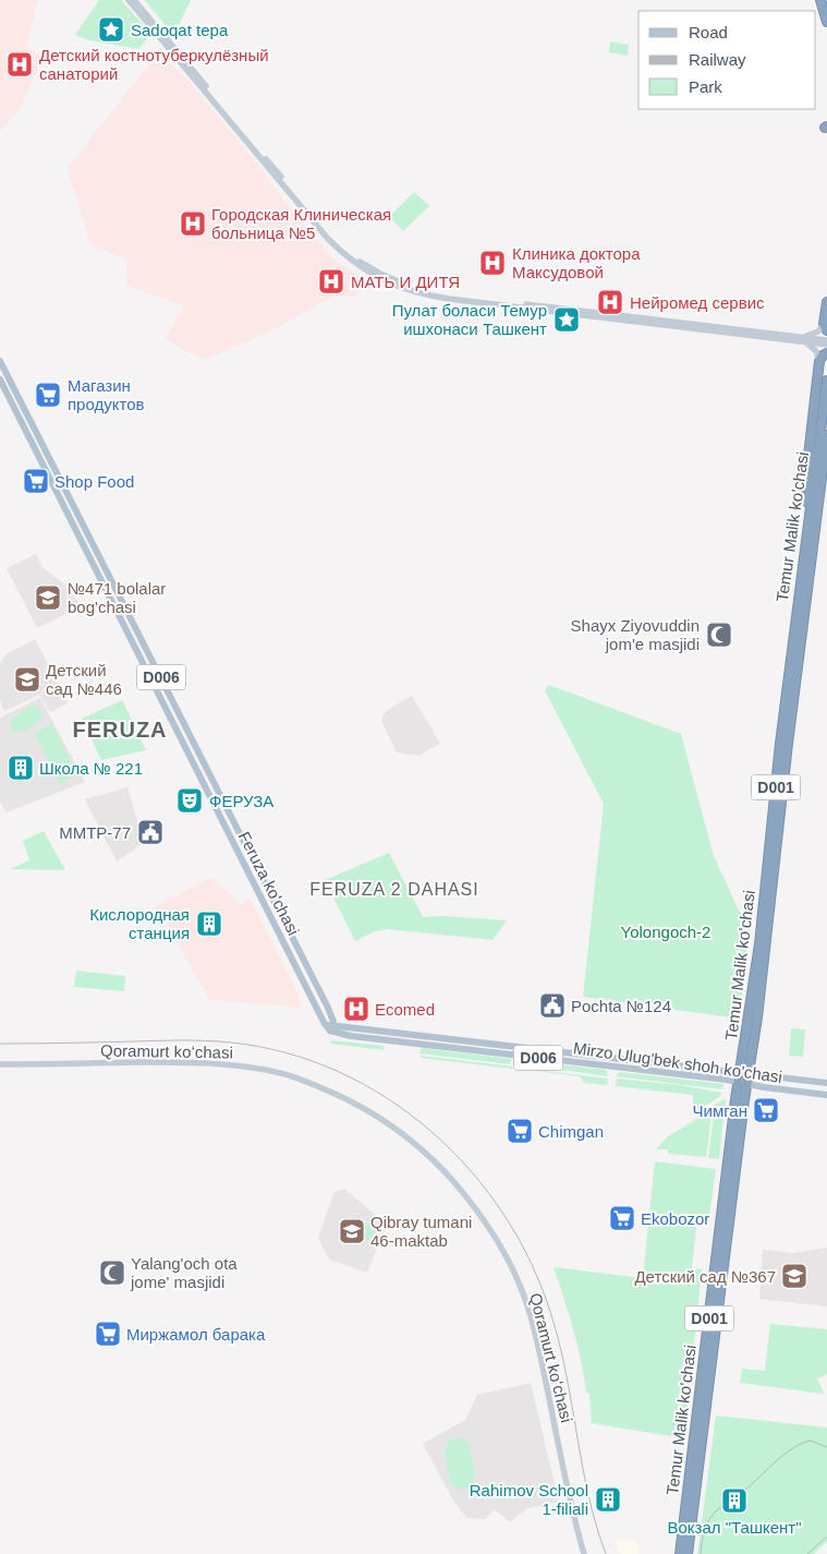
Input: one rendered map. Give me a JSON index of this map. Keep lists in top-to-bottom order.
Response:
{
  "streets": {
    "highway": ["Temur Malik ko'chasi", "D001"],
    "main road": [
      "D006",
      "Feruza ko'chasi",
      "Qoramurt koʻchasi",
      "Mirzo Ulug'bek shoh ko'chasi"
    ]
  },
  "crossings": [
    ["Temur Malik ko'chasi", "Mirzo Ulug'bek shoh ko'chasi"],
    ["Feruza ko'chasi", "Mirzo Ulug'bek shoh ko'chasi"]
  ],
  "districts": ["FERUZA", "FERUZA 2 DAHASI"],
  "parks": ["Yolongoch-2"],
  "places": {
    "place": ["Sadoqat tepa", "Пулат боласи Темур ишхонаси Ташкент"],
    "hospital": [
      "Детский костнотуберкулёзный санаторий",
      "Городская Клиническая больница №5",
      "Клиника доктора Максудовой",
      "МАТЬ И ДИТЯ",
      "Нейромед сервис",
      "Ecomed"
    ],
    "supermarket": [
      "Магазин продуктов",
      "Shop Food",
      "Чимган",
      "Chimgan",
      "Ekobozor",
      "Миржамол барака"
    ],
    "school or university": [
      "№471 bolalar bog'chasi",
      "Детский сад №446",
      "Qibray tumani 46-maktab",
      "Детский сад №367"
    ],
    "mosque": ["Shayx Ziyovuddin jom'e masjidi", "Yalang'och ota jome' masjidi"],
    "building": [
      "Школа № 221",
      "Кислородная станция",
      "Rahimov School 1-filiali",
      "Вокзал \"Ташкент\""
    ],
    "theatre": ["ФЕРУЗА"],
    "public building": ["MMTP-77", "Pochta №124"]
  },
  "legend": ["Road", "Railway", "Park"]
}
